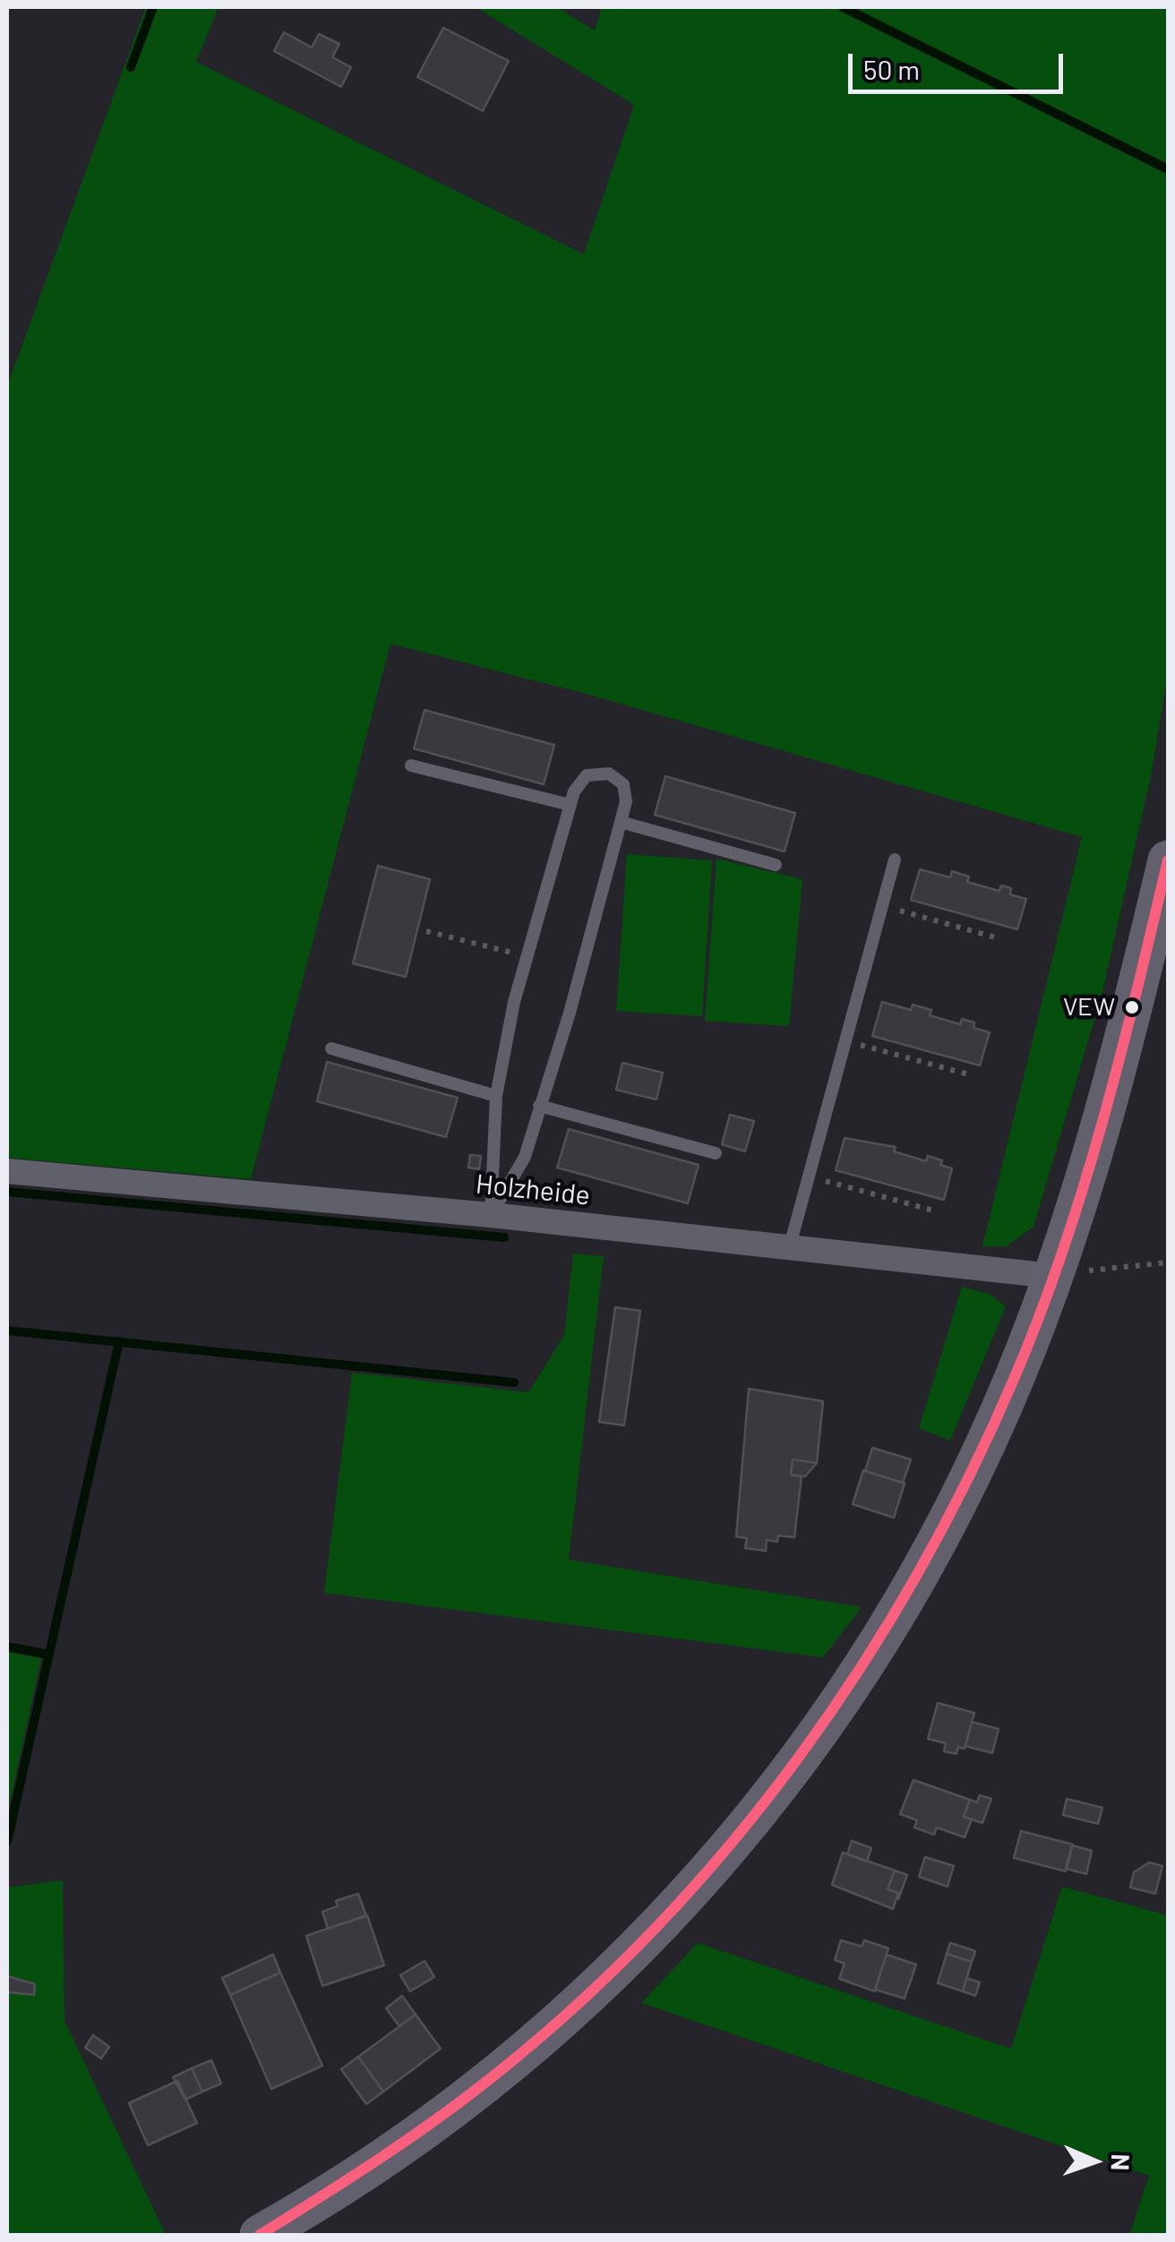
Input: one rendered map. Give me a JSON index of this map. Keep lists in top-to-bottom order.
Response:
{
  "streets": {
    "street": ["Holzheide"]
  },
  "places": ["VEW"],
  "scale_bar": "50 m",
  "north": "right"
}
